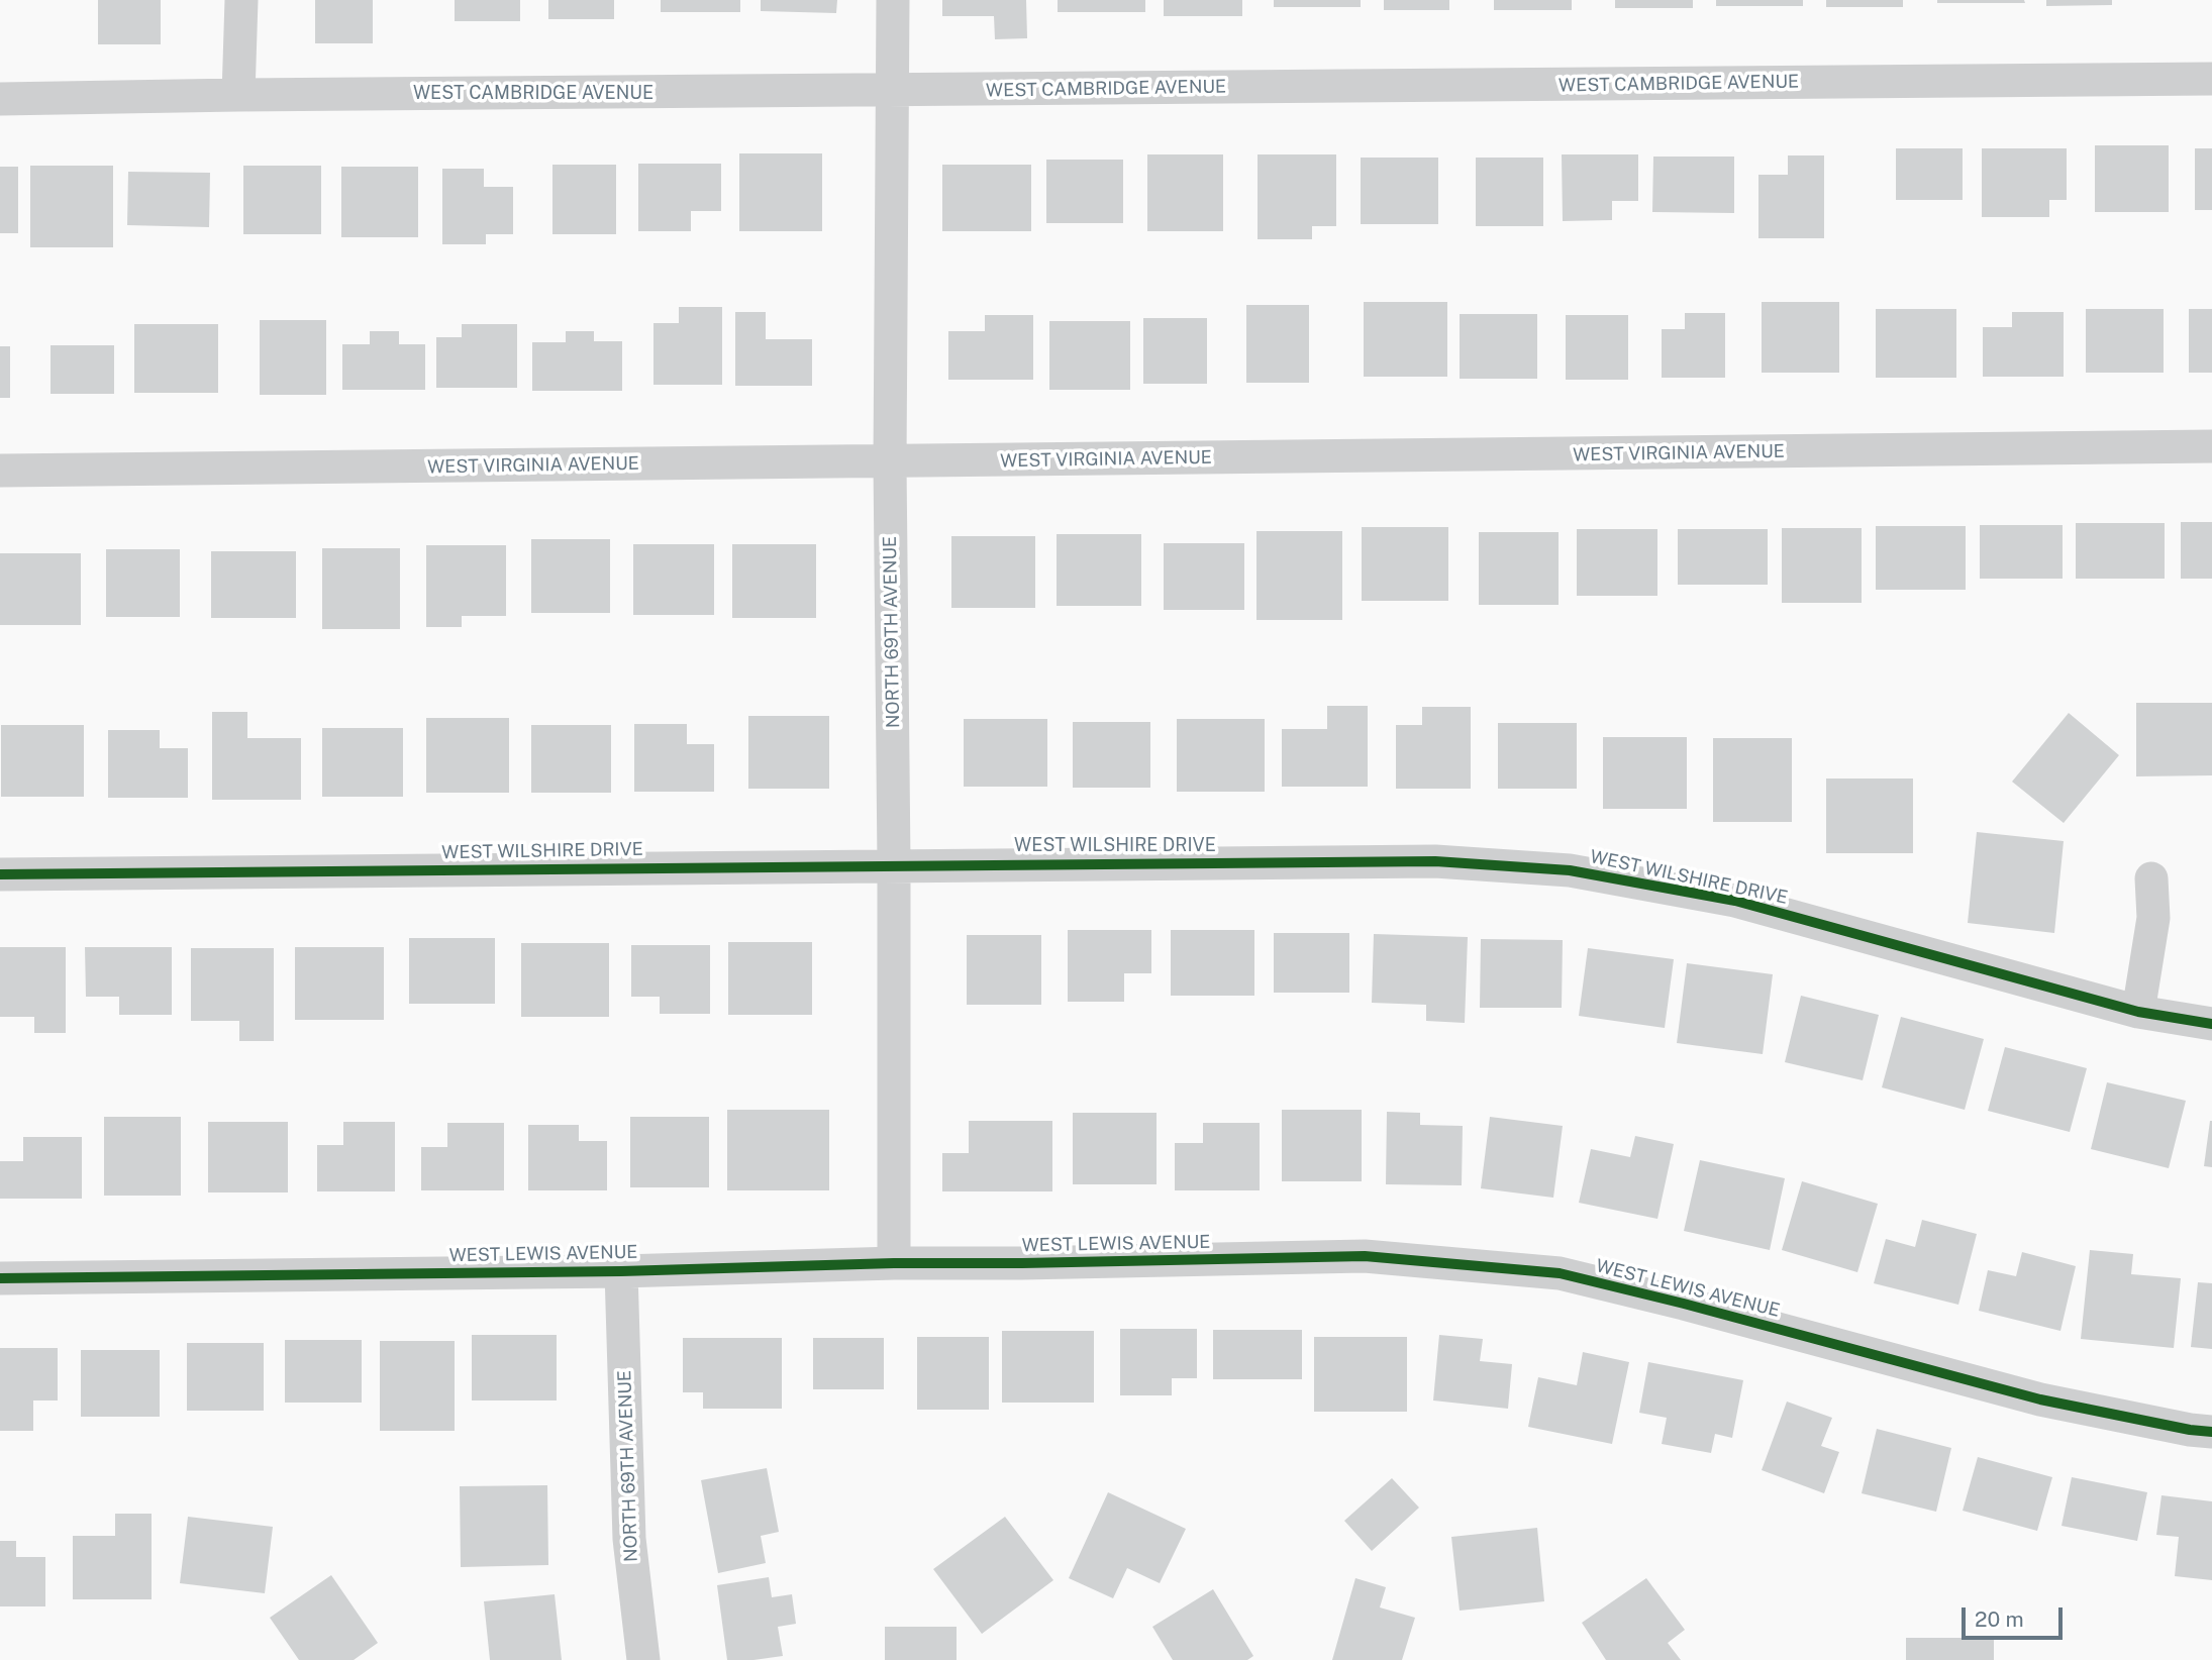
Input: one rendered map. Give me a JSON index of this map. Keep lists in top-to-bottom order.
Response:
{
  "streets": {
    "street": [
      "WEST CAMBRIDGE AVENUE",
      "WEST VIRGINIA AVENUE",
      "NORTH 69TH AVENUE",
      "WEST WILSHIRE DRIVE",
      "WEST LEWIS AVENUE"
    ]
  },
  "crossings": [
    ["WEST CAMBRIDGE AVENUE", "NORTH 69TH AVENUE"],
    ["WEST VIRGINIA AVENUE", "NORTH 69TH AVENUE"],
    ["NORTH 69TH AVENUE", "WEST WILSHIRE DRIVE"],
    ["NORTH 69TH AVENUE", "WEST LEWIS AVENUE"]
  ],
  "scale_bar": "20 m"
}
